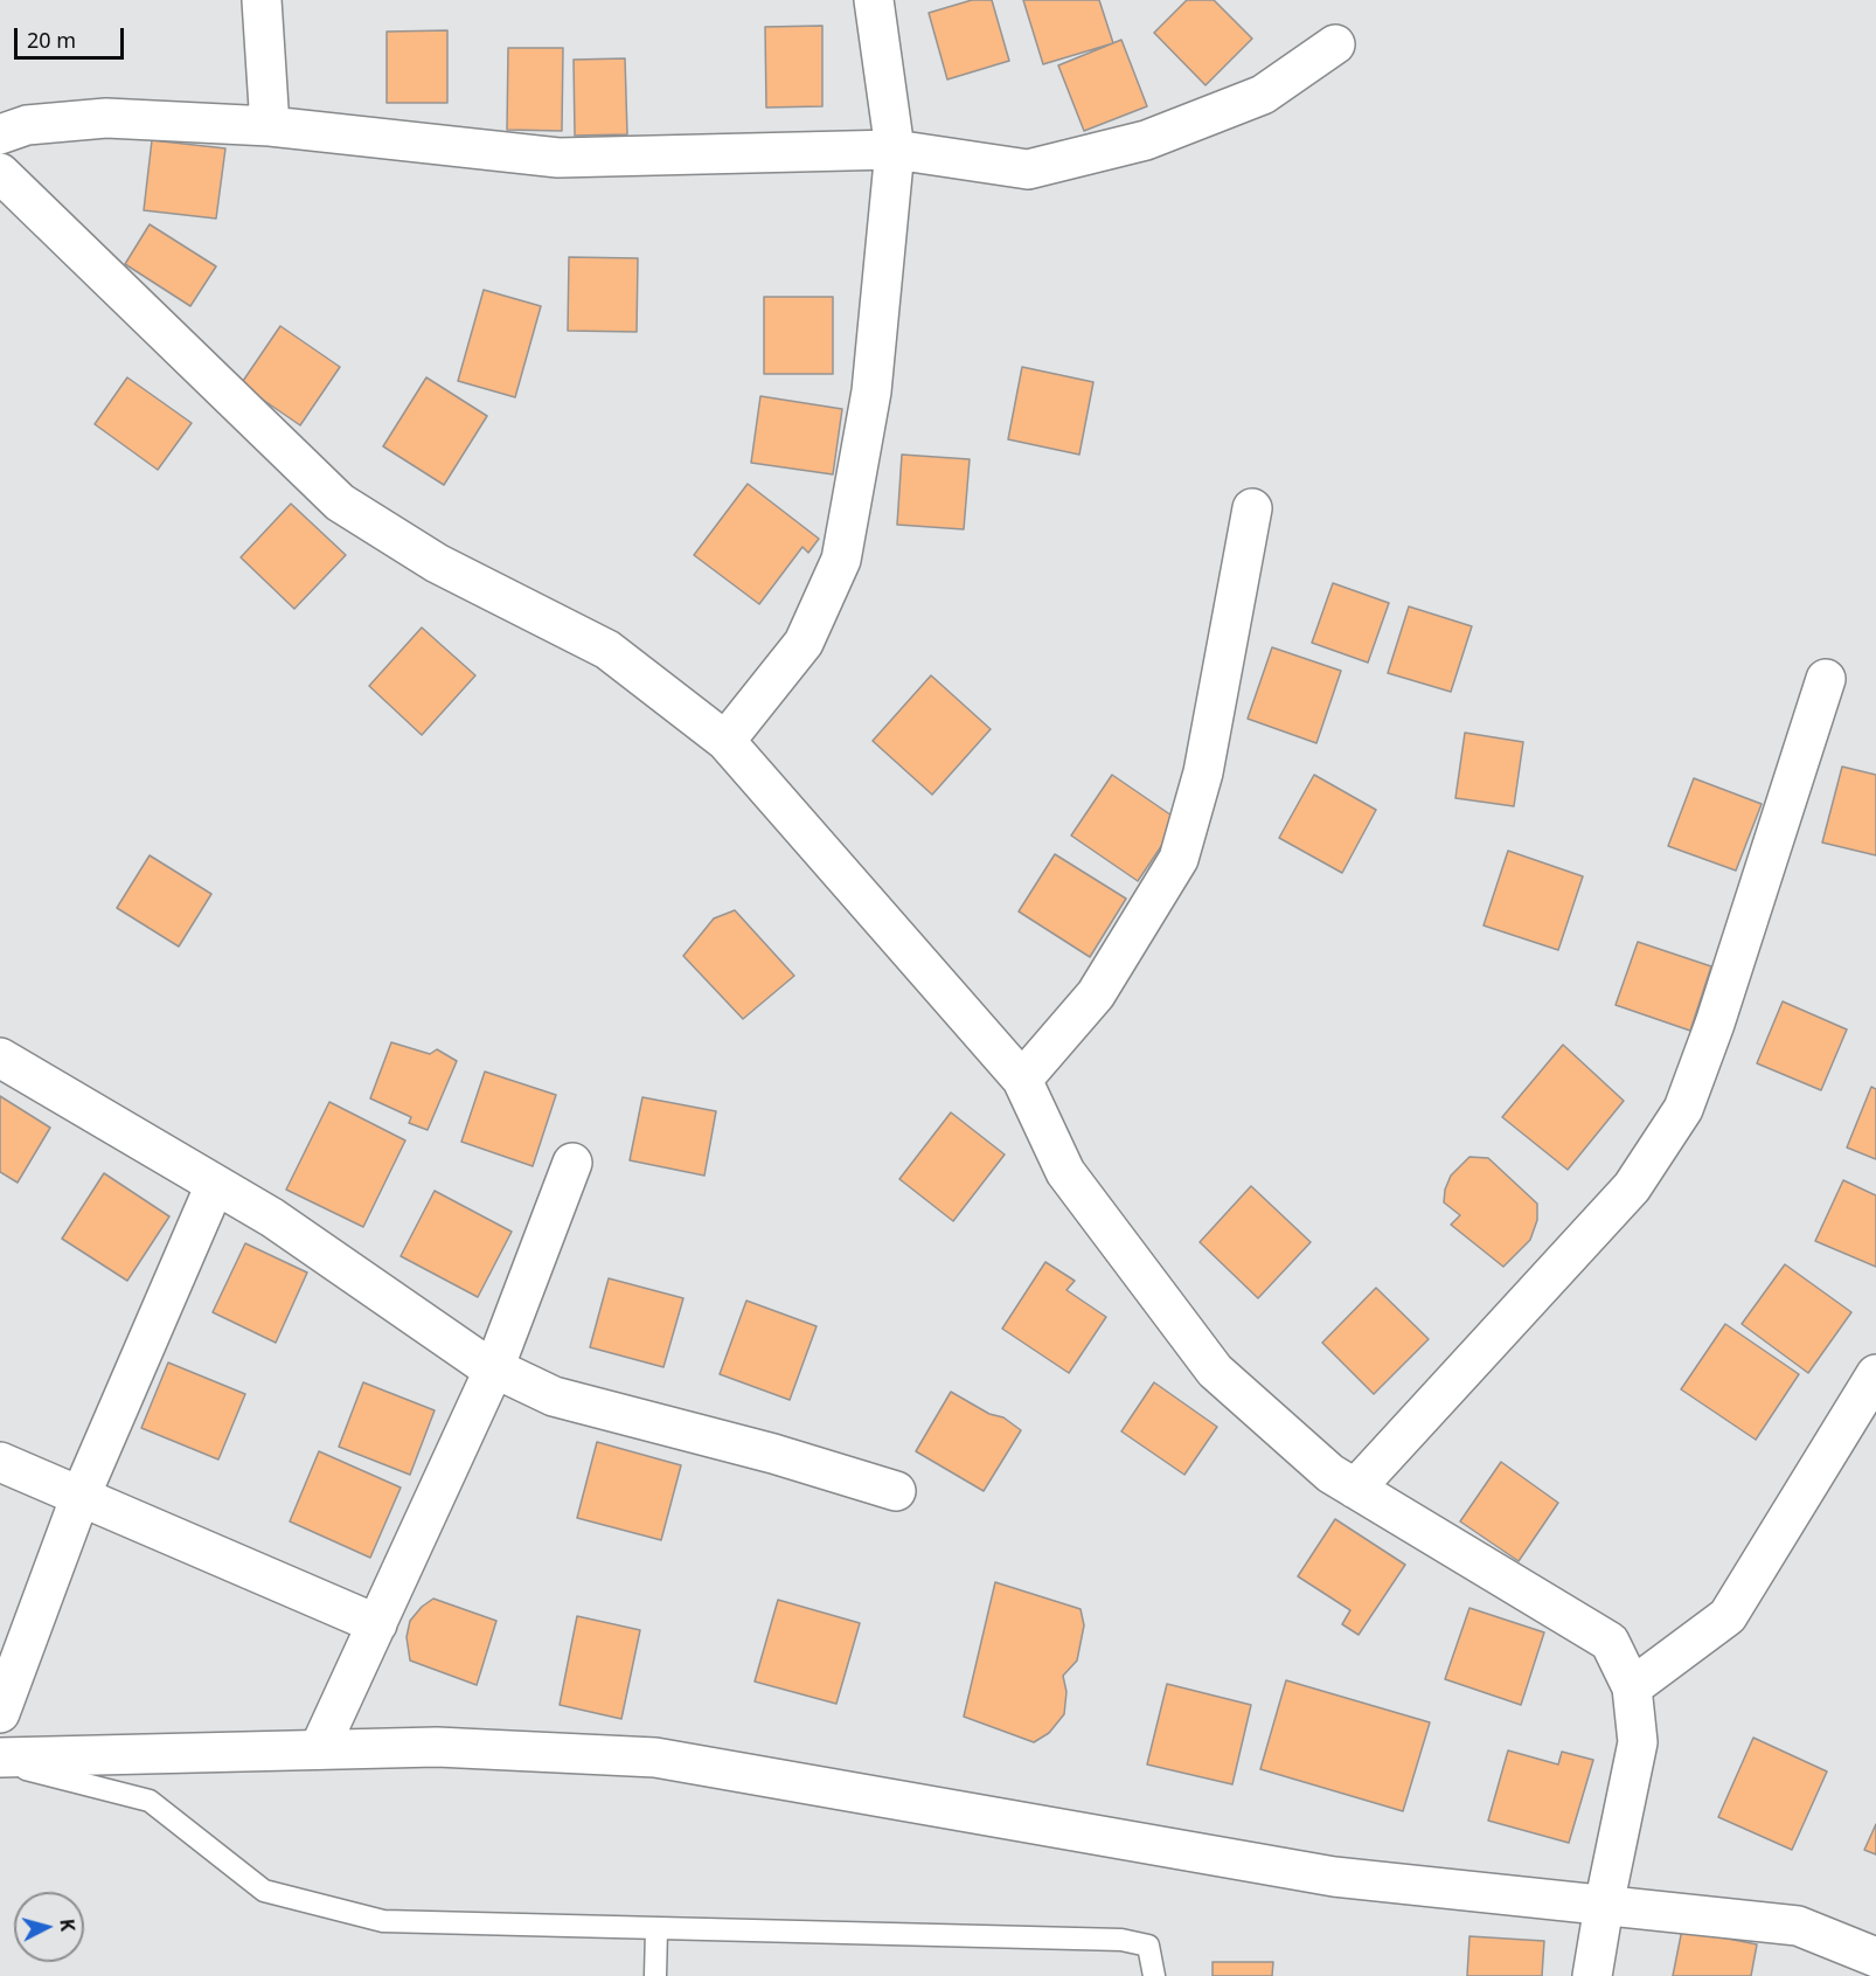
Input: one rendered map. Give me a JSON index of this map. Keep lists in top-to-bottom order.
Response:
{
  "scale_bar": "20 m",
  "north": "right"
}
